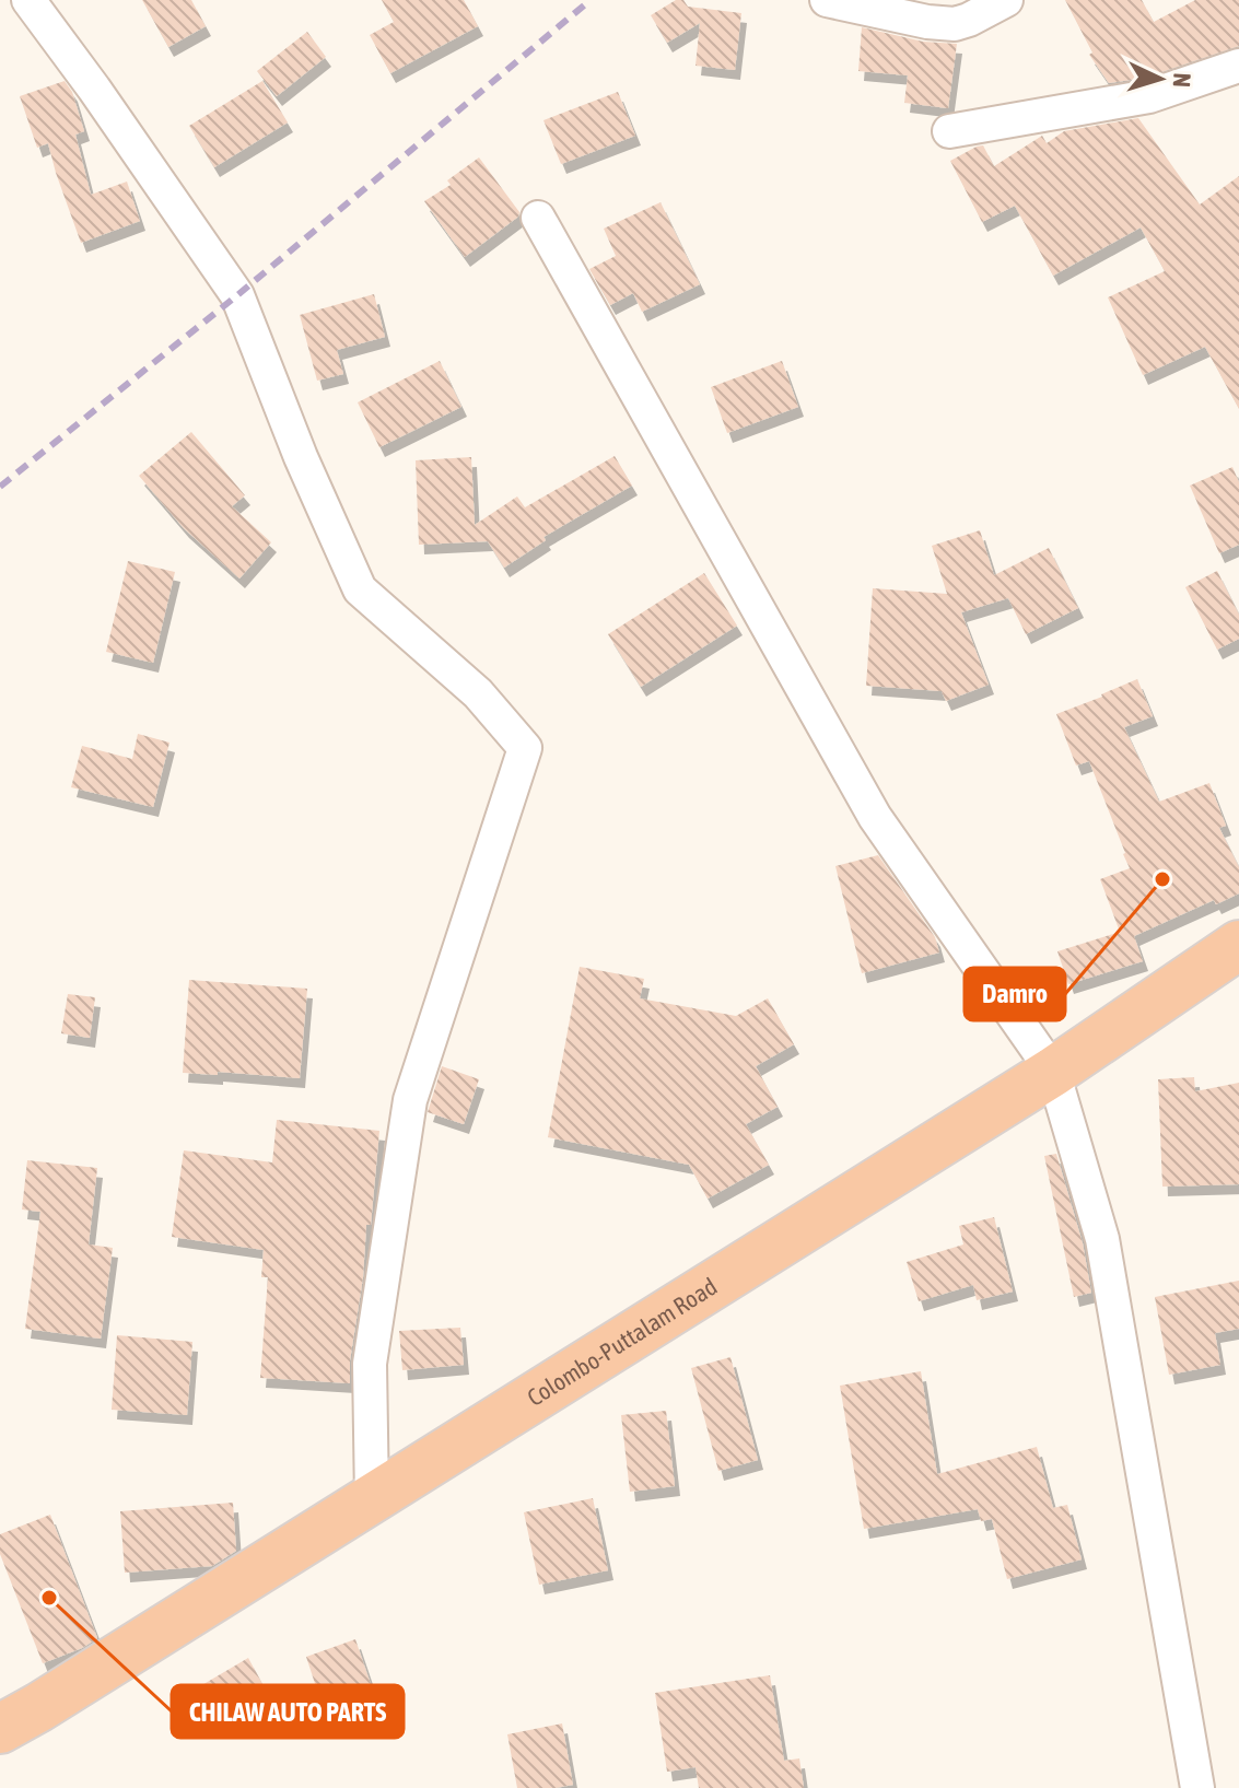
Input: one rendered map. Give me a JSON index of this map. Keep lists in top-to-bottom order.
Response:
{
  "streets": {
    "highway": ["Colombo-Puttalam Road"]
  },
  "places": ["Damro", "CHILAW AUTO PARTS"],
  "north": "right"
}
